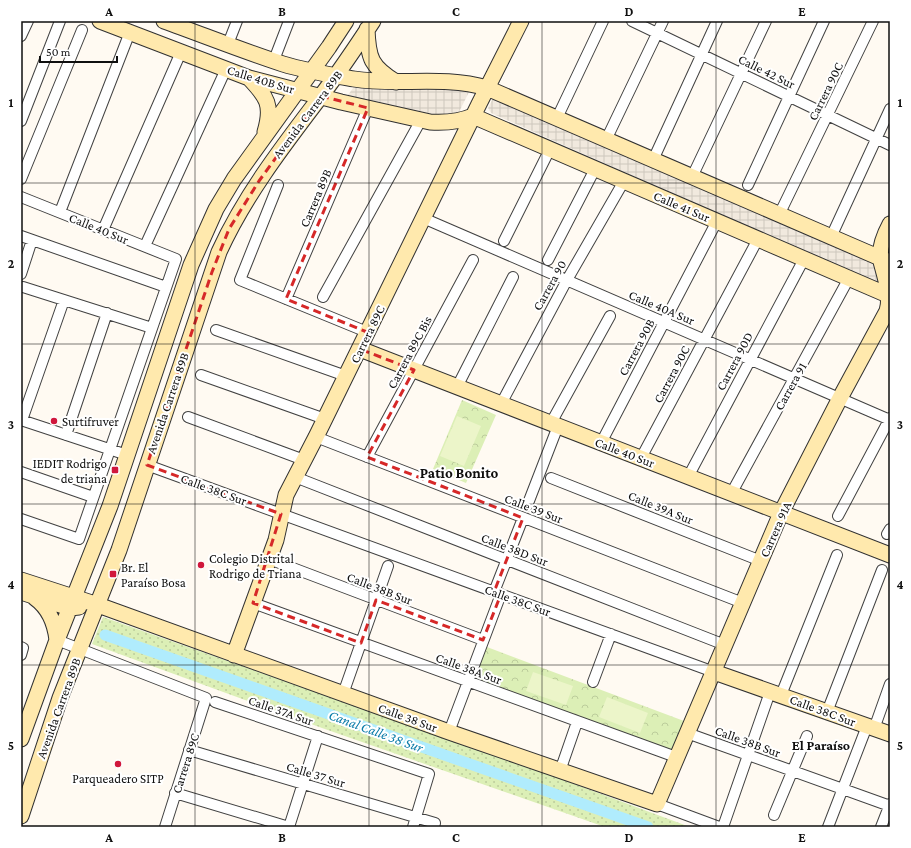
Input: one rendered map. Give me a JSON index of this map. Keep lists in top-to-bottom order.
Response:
{
  "streets": {
    "street": [
      "Calle 42 Sur",
      "Calle 40B Sur",
      "Carrera 90C",
      "Avenida Carrera 89B",
      "Carrera 89B",
      "Calle 41 Sur",
      "Calle 40 Sur",
      "Carrera 90",
      "Calle 40A Sur",
      "Carrera 89C",
      "Carrera 90B",
      "Carrera 89C Bis",
      "Carrera 90D",
      "Carrera 91",
      "Calle 38C Sur",
      "Calle 39A Sur",
      "Calle 39 Sur",
      "Carrera 91A",
      "Calle 38D Sur",
      "Calle 38B Sur",
      "Calle 38A Sur",
      "Calle 37A Sur",
      "Calle 38 Sur",
      "Calle 37 Sur"
    ]
  },
  "crossings": [
    ["Calle 42 Sur", "Carrera 90C"],
    ["Calle 40B Sur", "Avenida Carrera 89B"],
    ["Calle 40B Sur", "Carrera 89B"],
    ["Calle 40B Sur", "Calle 41 Sur"],
    ["Calle 40B Sur", "Carrera 89C"],
    ["Carrera 90C", "Calle 41 Sur"],
    ["Carrera 90C", "Calle 40 Sur"],
    ["Carrera 90C", "Calle 40A Sur"],
    ["Avenida Carrera 89B", "Calle 38C Sur"],
    ["Avenida Carrera 89B", "Calle 37A Sur"],
    ["Avenida Carrera 89B", "Calle 38 Sur"],
    ["Calle 41 Sur", "Carrera 90"],
    ["Calle 41 Sur", "Carrera 89C"],
    ["Calle 41 Sur", "Carrera 90B"],
    ["Calle 41 Sur", "Carrera 90D"],
    ["Calle 41 Sur", "Carrera 91"],
    ["Calle 41 Sur", "Carrera 91A"],
    ["Calle 40 Sur", "Carrera 90"],
    ["Calle 40 Sur", "Carrera 89C"],
    ["Calle 40 Sur", "Carrera 90B"],
    ["Calle 40 Sur", "Carrera 89C Bis"],
    ["Calle 40 Sur", "Carrera 90D"],
    ["Calle 40 Sur", "Carrera 91"],
    ["Calle 40 Sur", "Carrera 91A"],
    ["Carrera 90", "Calle 40A Sur"],
    ["Calle 40A Sur", "Carrera 89C"],
    ["Calle 40A Sur", "Carrera 90B"],
    ["Calle 40A Sur", "Carrera 90D"],
    ["Calle 40A Sur", "Carrera 91"],
    ["Calle 40A Sur", "Carrera 91A"],
    ["Carrera 89C", "Calle 38C Sur"],
    ["Carrera 89C", "Calle 39 Sur"],
    ["Carrera 89C", "Calle 38D Sur"],
    ["Carrera 89C", "Calle 38B Sur"],
    ["Carrera 89C", "Calle 38A Sur"],
    ["Carrera 89C", "Calle 37A Sur"],
    ["Carrera 89C", "Calle 38 Sur"],
    ["Carrera 89C", "Calle 37 Sur"],
    ["Carrera 89C Bis", "Calle 39 Sur"],
    ["Calle 38C Sur", "Carrera 91A"],
    ["Calle 39A Sur", "Carrera 91A"],
    ["Calle 39 Sur", "Carrera 91A"],
    ["Carrera 91A", "Calle 38D Sur"],
    ["Carrera 91A", "Calle 38B Sur"],
    ["Carrera 91A", "Calle 38A Sur"],
    ["Carrera 91A", "Calle 38 Sur"],
    ["Calle 37A Sur", "Calle 37 Sur"]
  ],
  "districts": ["Patio Bonito", "El Paraíso"],
  "water": ["Canal Calle 38 Sur"],
  "places": {
    "other": ["Surtifruver", "Colegio Distrital Rodrigo de Triana", "Parqueadero SITP"],
    "transit": ["IEDIT Rodrigo de triana", "Br. El Paraíso Bosa"]
  },
  "scale_bar": "50 m",
  "grid": {
    "columns": [
      "A",
      "B",
      "C",
      "D",
      "E"
    ],
    "rows": [
      "1",
      "2",
      "3",
      "4",
      "5"
    ]
  }
}
